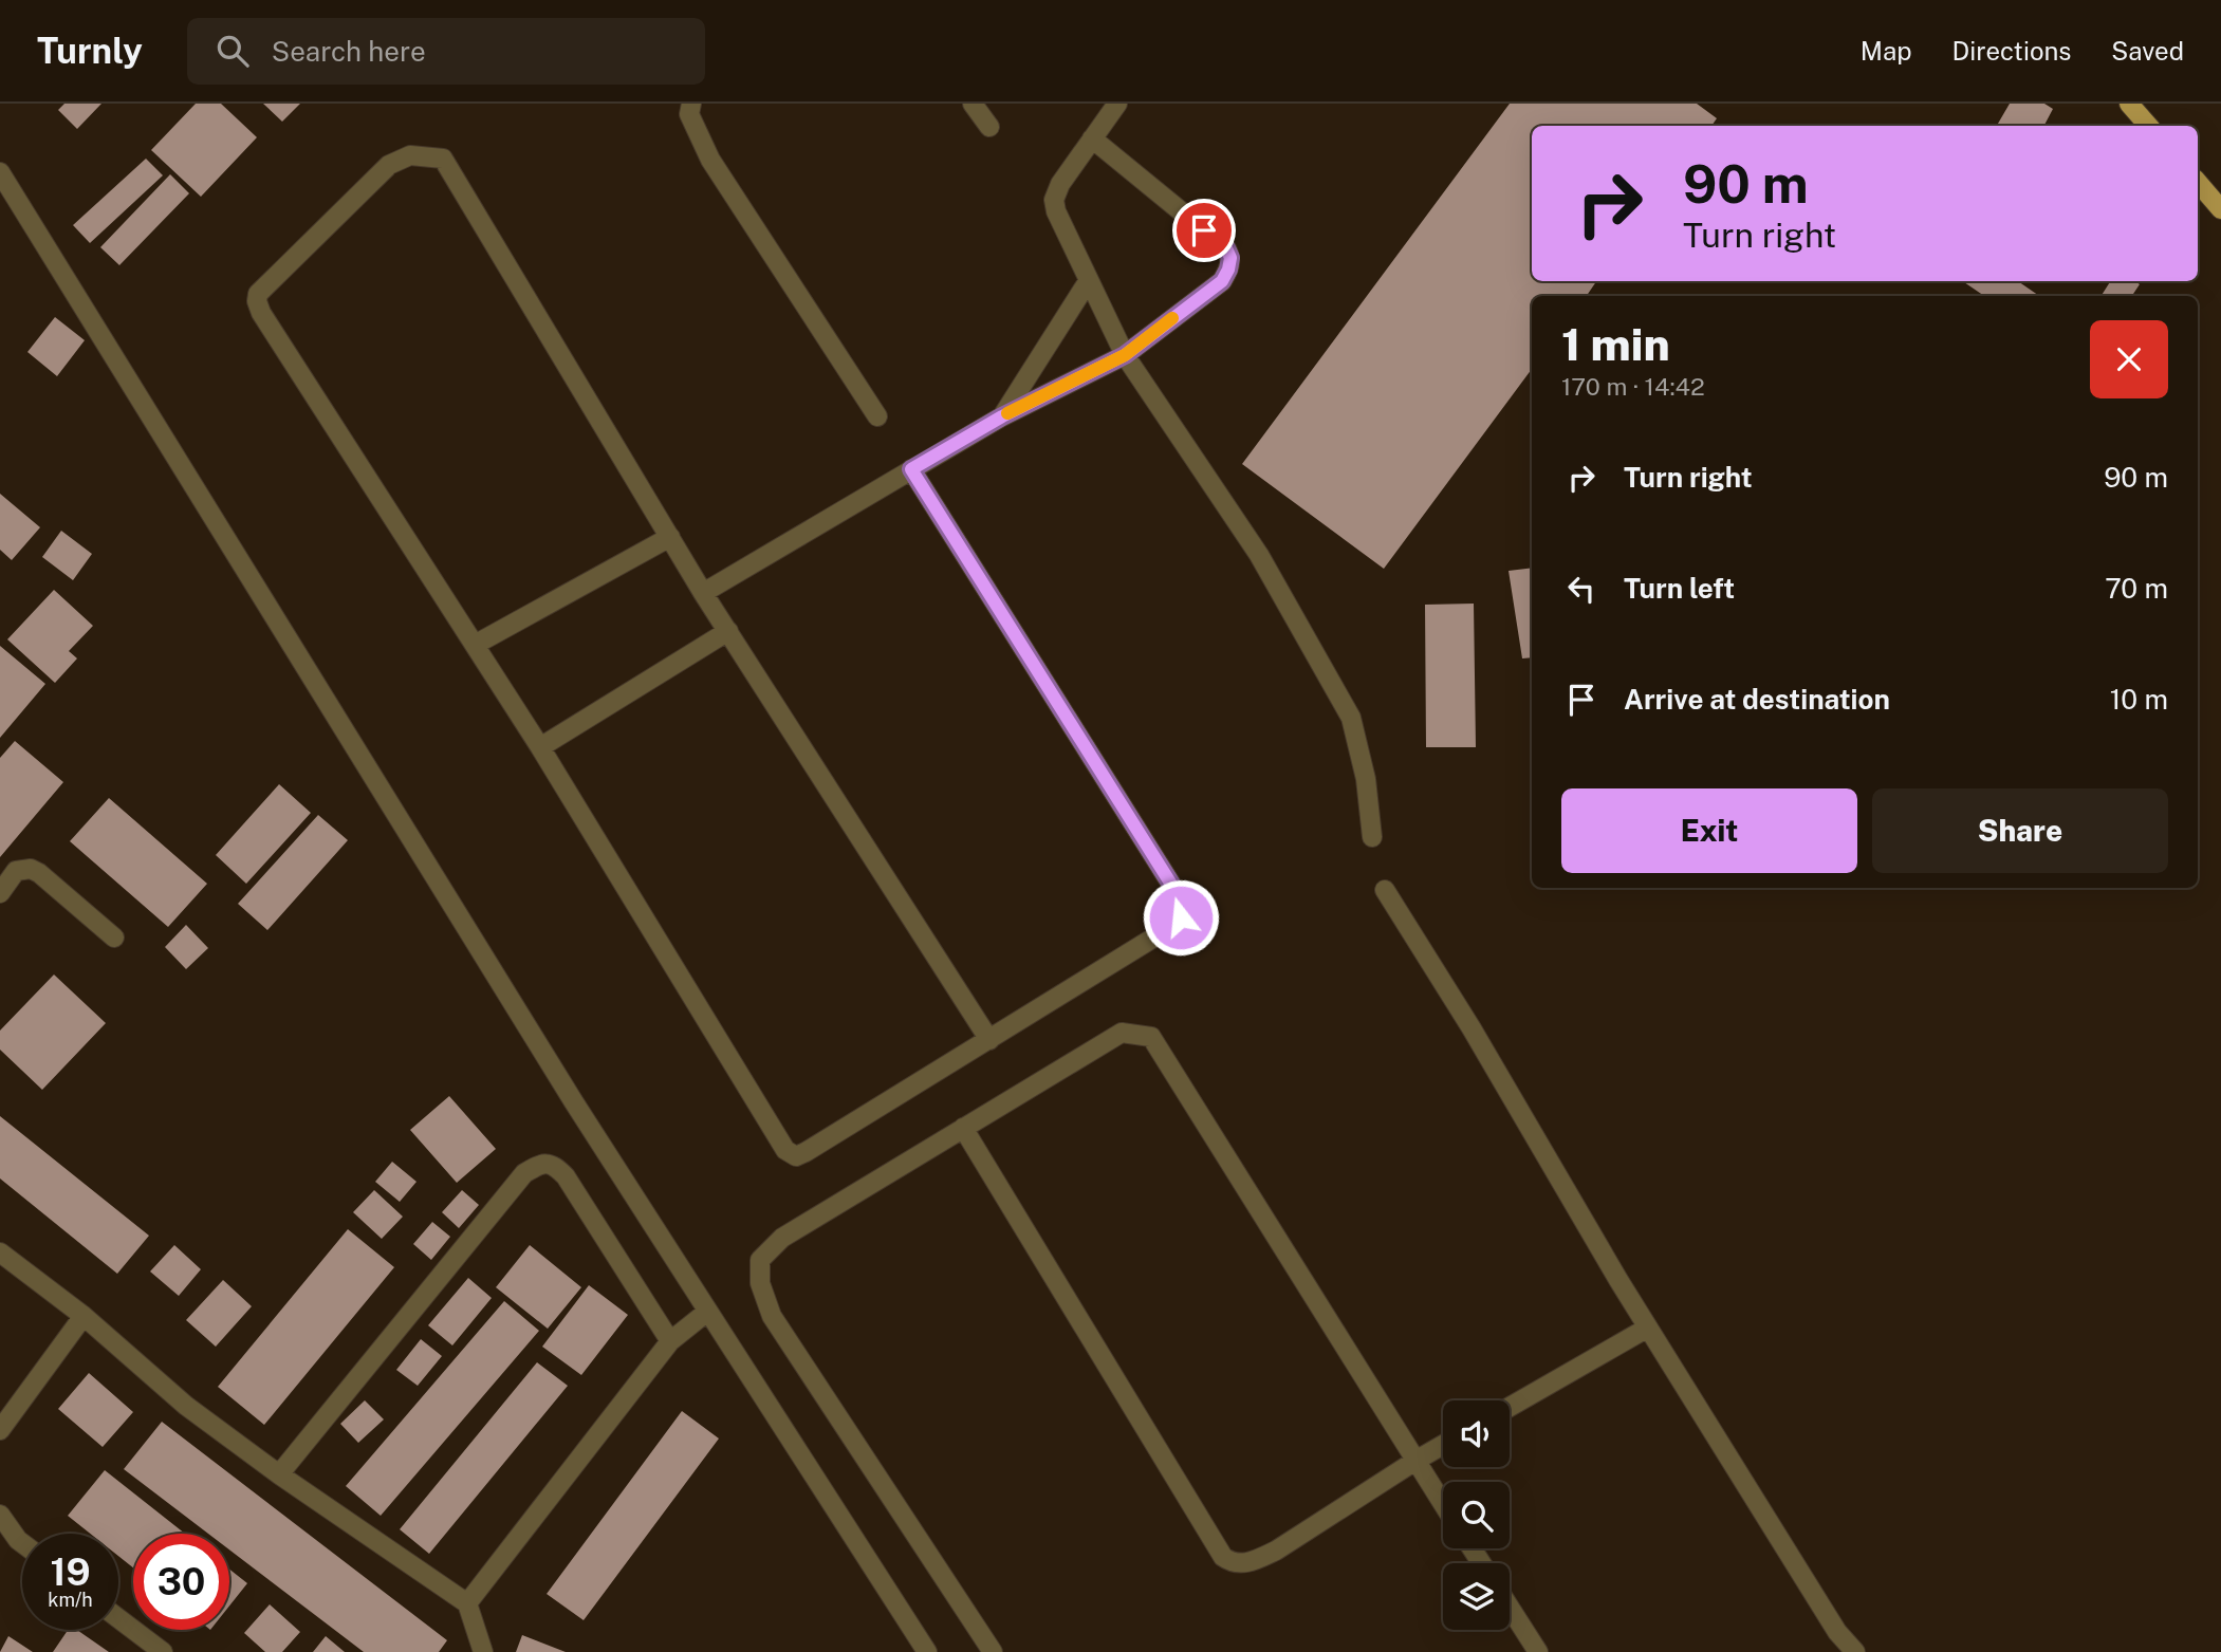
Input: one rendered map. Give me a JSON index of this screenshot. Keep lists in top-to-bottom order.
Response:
{
  "page": {
    "header": "Turnly",
    "search": "Search here",
    "nav": ["Map", "Directions", "Saved"],
    "turn": ["90 m", "Turn right"],
    "heading": ["1 min", "170 m · 14:42"],
    "list": [
      {
        "name": "Turn right",
        "value": "90 m"
      },
      {
        "name": "Turn left",
        "value": "70 m"
      },
      {
        "name": "Arrive at destination",
        "value": "10 m"
      }
    ],
    "buttons": ["Exit", "Share"],
    "speed": "19 km/h",
    "limit": "30"
  }
}
